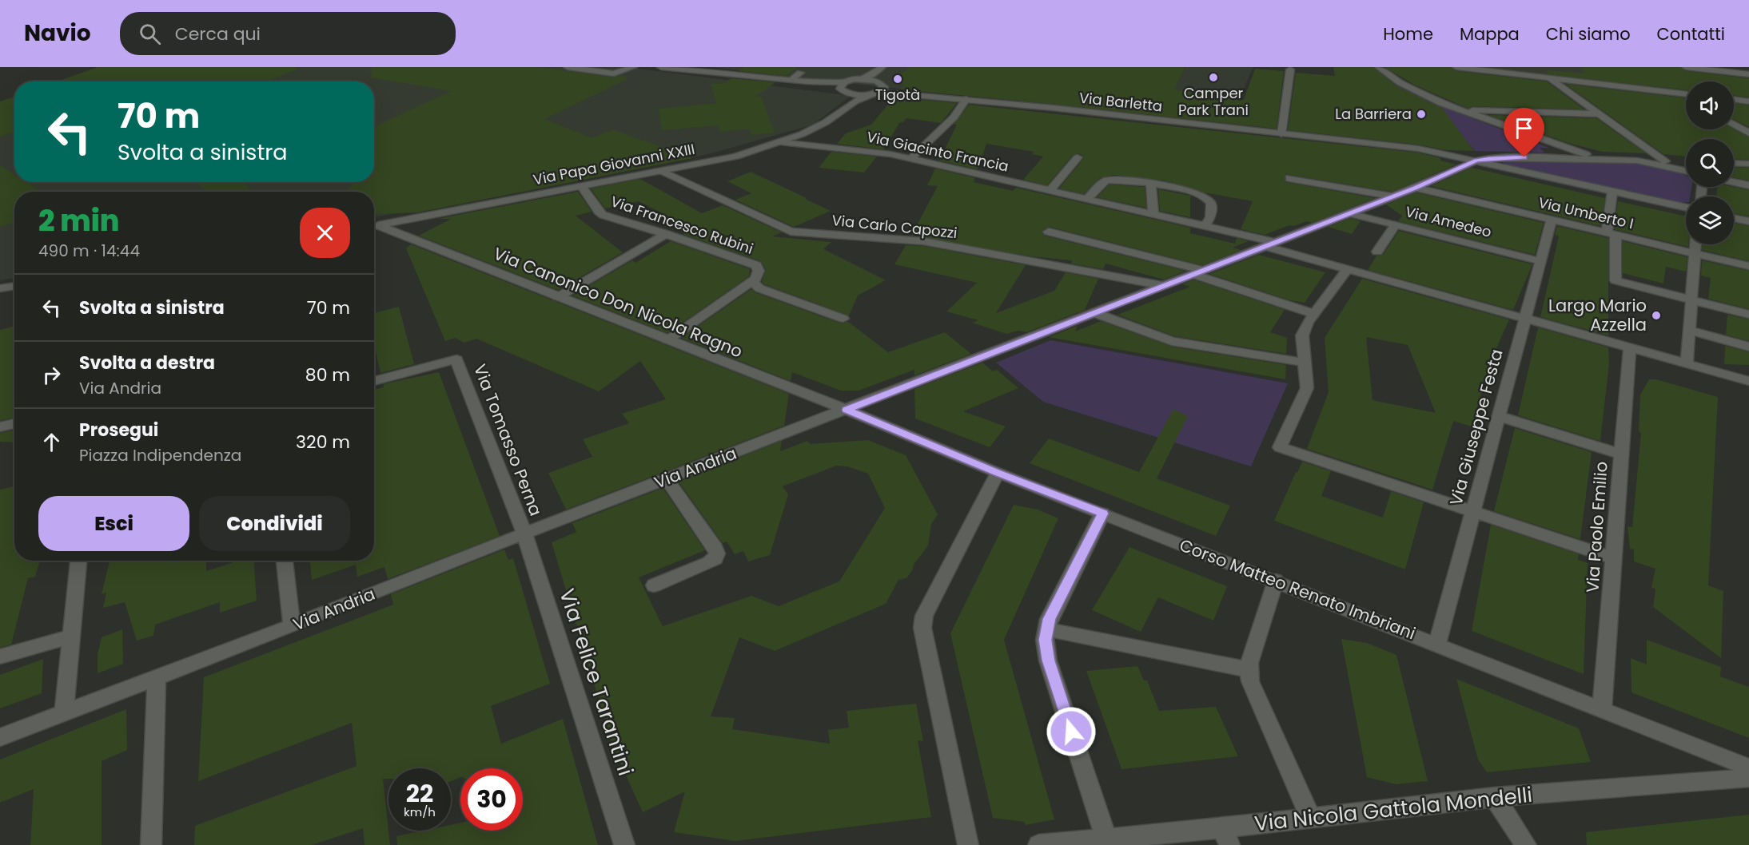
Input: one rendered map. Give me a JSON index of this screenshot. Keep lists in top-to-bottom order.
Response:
{
  "streets": {
    "street": [
      "Via Barletta",
      "Via Giacinto Francia",
      "Via Papa Giovanni XXIII",
      "Via Umberto I",
      "Via Amedeo",
      "Via Francesco Rubini",
      "Via Carlo Capozzi",
      "Via Canonico Don Nicola Ragno",
      "Via Giuseppe Festa",
      "Via Tomasso Perna",
      "Via Andria",
      "Via Paolo Emilio",
      "Corso Matteo Renato Imbriani",
      "Via Felice Tarantini",
      "Via Nicola Gattola Mondelli"
    ]
  },
  "crossings": [
    ["Via Barletta", "Via Papa Giovanni XXIII"],
    ["Via Barletta", "Via Andria"],
    ["Via Giacinto Francia", "Via Papa Giovanni XXIII"],
    ["Via Giacinto Francia", "Via Giuseppe Festa"],
    ["Via Giacinto Francia", "Via Andria"],
    ["Via Giacinto Francia", "Via Paolo Emilio"],
    ["Via Papa Giovanni XXIII", "Via Francesco Rubini"],
    ["Via Papa Giovanni XXIII", "Via Carlo Capozzi"],
    ["Via Umberto I", "Via Giuseppe Festa"],
    ["Via Umberto I", "Via Andria"],
    ["Via Amedeo", "Via Giuseppe Festa"],
    ["Via Amedeo", "Via Andria"],
    ["Via Carlo Capozzi", "Via Andria"],
    ["Via Canonico Don Nicola Ragno", "Via Andria"],
    ["Via Canonico Don Nicola Ragno", "Corso Matteo Renato Imbriani"],
    ["Via Giuseppe Festa", "Corso Matteo Renato Imbriani"],
    ["Via Tomasso Perna", "Via Andria"],
    ["Via Tomasso Perna", "Via Felice Tarantini"],
    ["Via Andria", "Corso Matteo Renato Imbriani"],
    ["Via Andria", "Via Felice Tarantini"],
    ["Via Paolo Emilio", "Corso Matteo Renato Imbriani"]
  ],
  "places": [
    "Camper Park Trani",
    "Tigotà",
    "La Barriera",
    "Largo Mario Azzella"
  ],
  "page": {
    "header": "Navio",
    "search": "Cerca qui",
    "nav": [
      "Home",
      "Mappa",
      "Chi siamo",
      "Contatti"
    ],
    "turn": ["70 m", "Svolta a sinistra"],
    "heading": ["2 min", "490 m · 14:44"],
    "list": [
      {
        "name": "Svolta a sinistra",
        "value": "70 m"
      },
      {
        "name": "Svolta a destra",
        "note": "Via Andria",
        "value": "80 m"
      },
      {
        "name": "Prosegui",
        "note": "Piazza Indipendenza",
        "value": "320 m"
      }
    ],
    "buttons": ["Esci", "Condividi"],
    "speed": "22 km/h",
    "limit": "30"
  }
}
